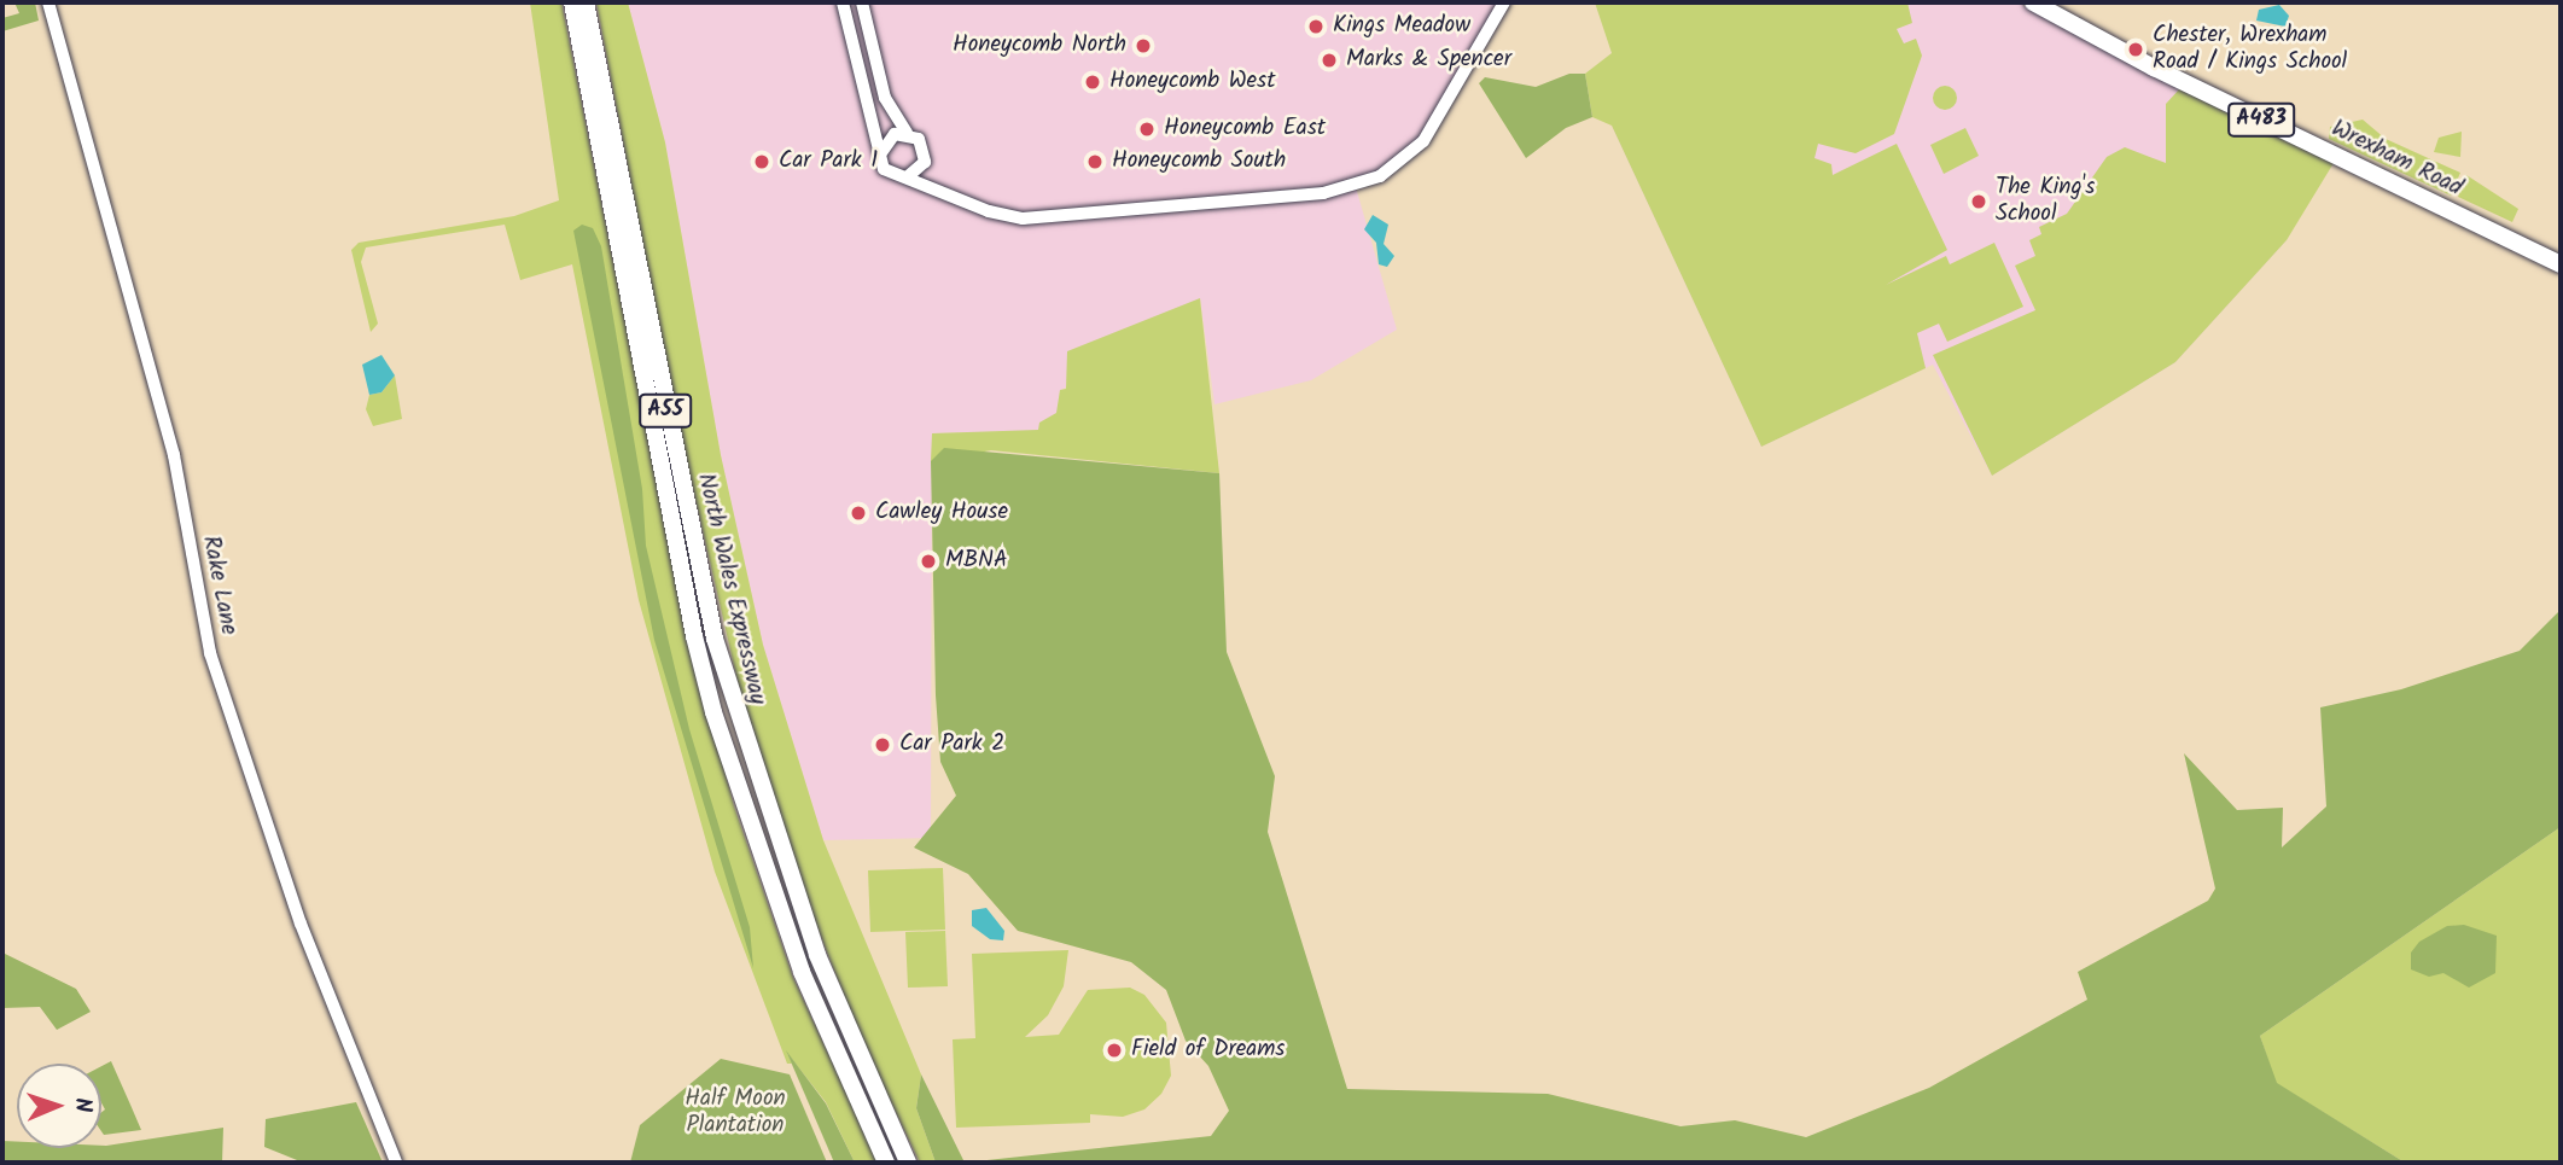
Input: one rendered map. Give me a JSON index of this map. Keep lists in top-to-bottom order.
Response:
{
  "streets": {
    "highway": [
      "A483",
      "Wrexham Road",
      "A55",
      "North Wales Expressway"
    ],
    "street": ["Rake Lane"]
  },
  "parks": ["Half Moon Plantation"],
  "places": [
    "Kings Meadow",
    "Honeycomb North",
    "Chester, Wrexham Road / Kings School",
    "Marks & Spencer",
    "Honeycomb West",
    "Honeycomb East",
    "Car Park 1",
    "Honeycomb South",
    "The King's School",
    "Cawley House",
    "MBNA",
    "Car Park 2",
    "Field of Dreams"
  ],
  "north": "right"
}
